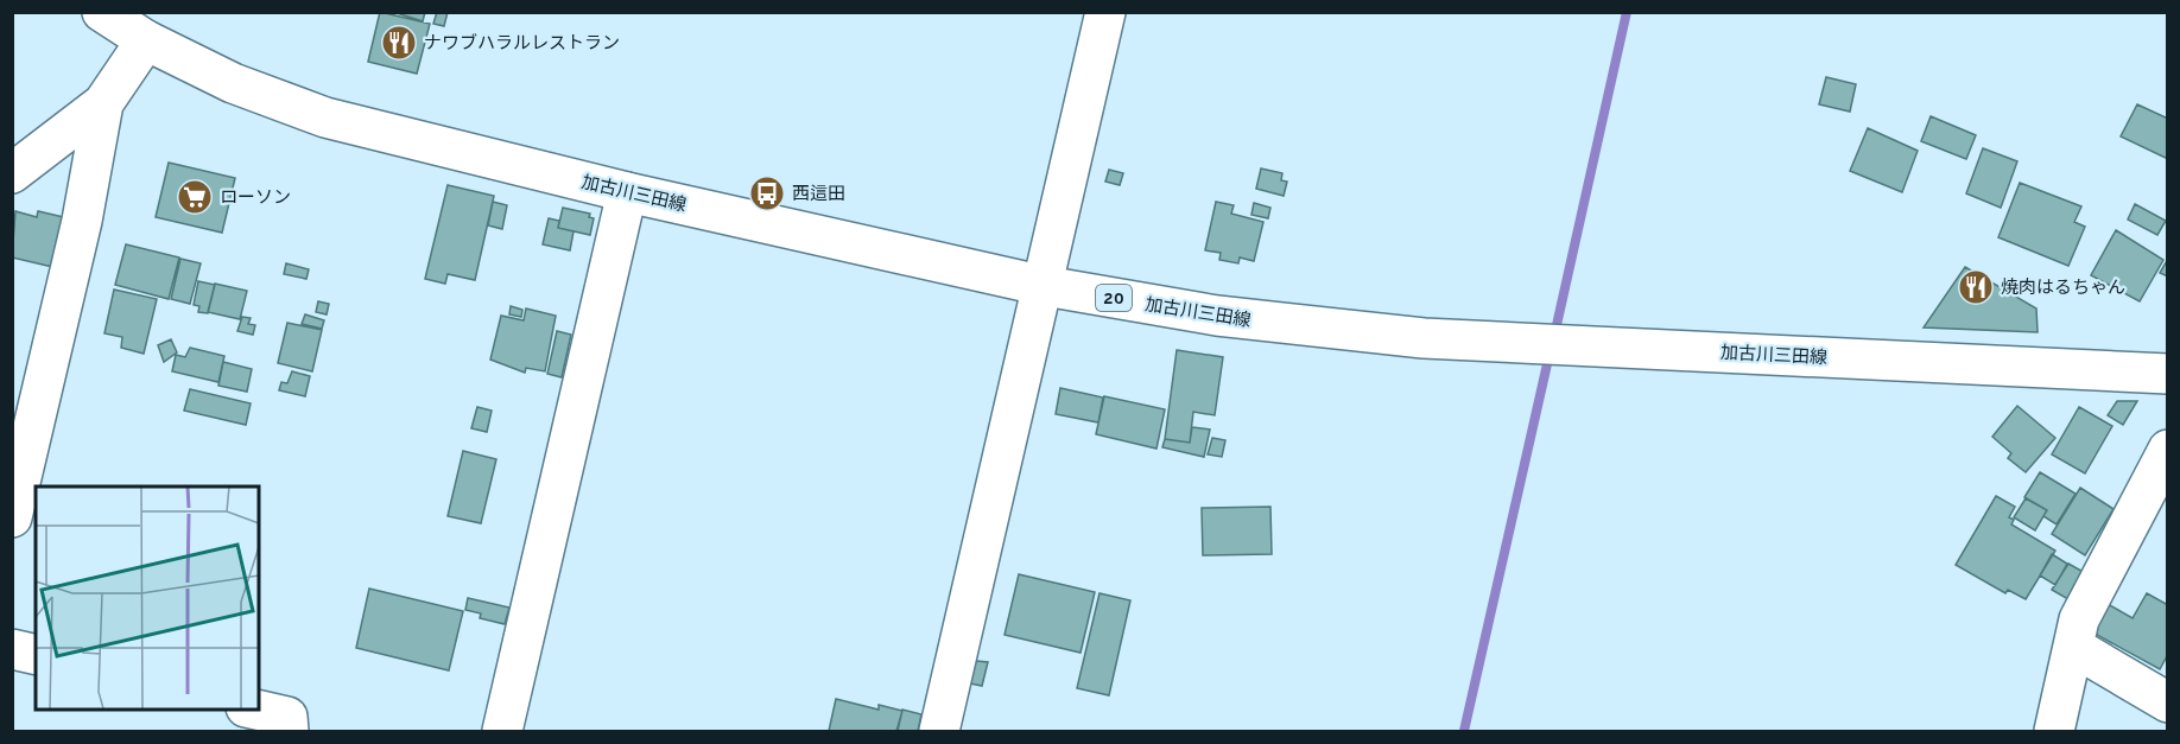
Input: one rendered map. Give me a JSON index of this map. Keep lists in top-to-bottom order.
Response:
{
  "streets": {
    "street": ["加古川三田線", "20"]
  },
  "places": {
    "restaurant": ["ナワブハラルレストラン", "焼肉はるちゃん"],
    "bus stop": ["西這田"],
    "supermarket": ["ローソン"]
  }
}
